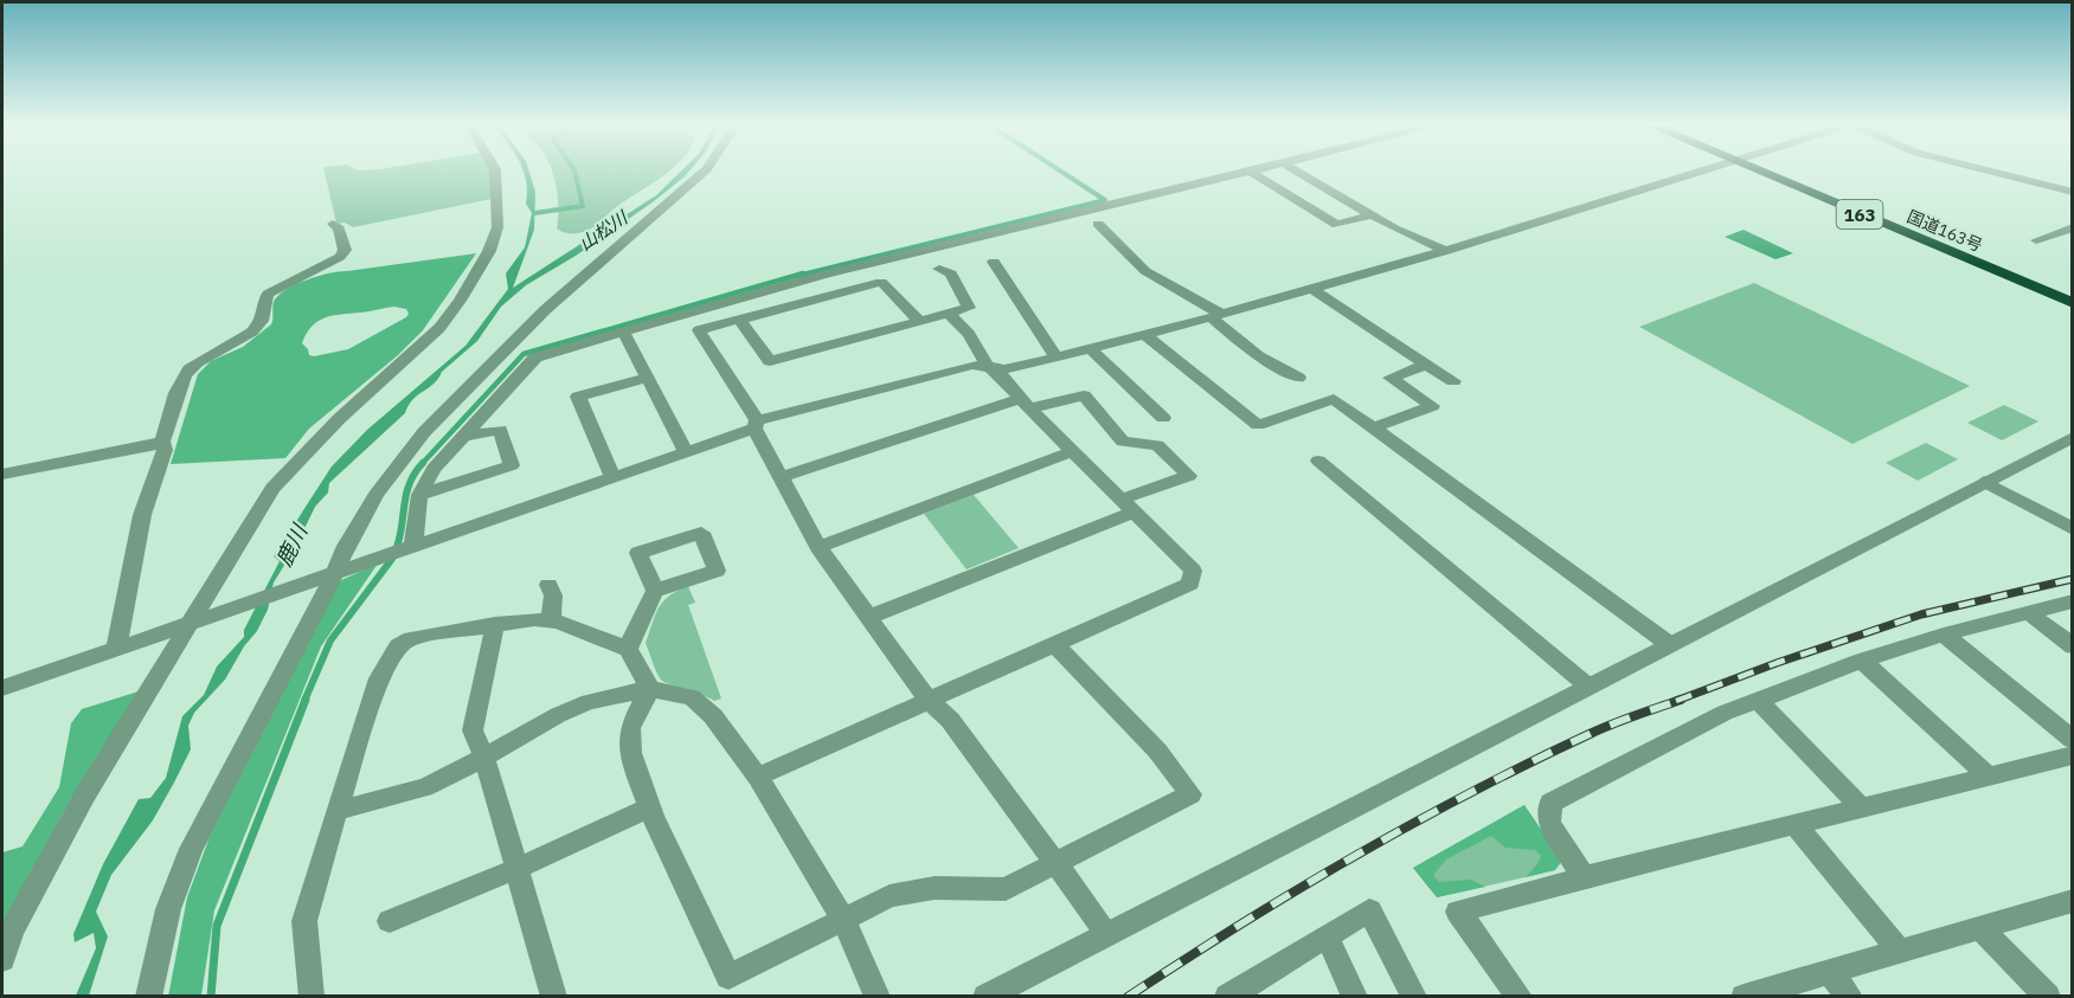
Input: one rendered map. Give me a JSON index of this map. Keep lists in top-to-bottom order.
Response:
{
  "streets": {
    "highway": ["163", "国道163号"]
  },
  "water": ["山松川", "鹿川"]
}
